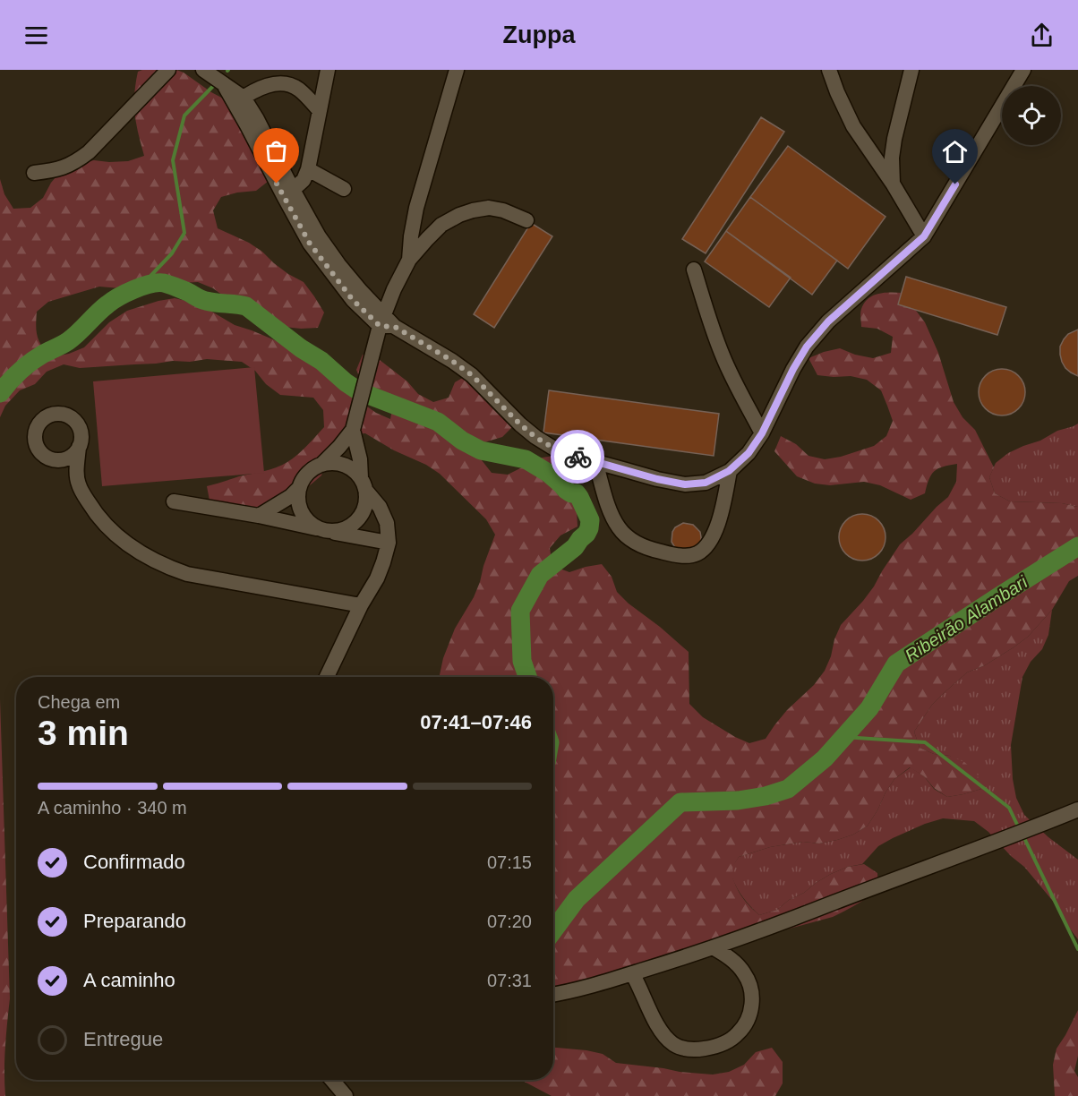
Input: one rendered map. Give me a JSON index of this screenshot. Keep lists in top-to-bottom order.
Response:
{
  "water": ["Ribeirão Alambari"],
  "page": {
    "header": "Zuppa",
    "heading": ["3 min", "Chega em", "07:41–07:46"],
    "bar": "A caminho · 340 m",
    "list": [
      ["Confirmado", "07:15"],
      ["Preparando", "07:20"],
      ["A caminho", "07:31"],
      "Entregue"
    ]
  }
}
